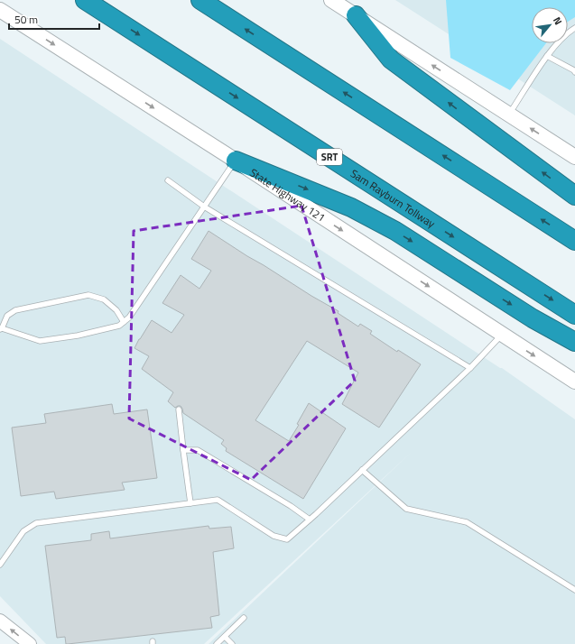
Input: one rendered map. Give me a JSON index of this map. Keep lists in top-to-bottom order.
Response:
{
  "streets": {
    "highway": ["SRT", "Sam Rayburn Tollway"],
    "main road": ["State Highway 121"]
  },
  "one_way": ["State Highway 121"],
  "scale_bar": "50 m",
  "north": "top right"
}
